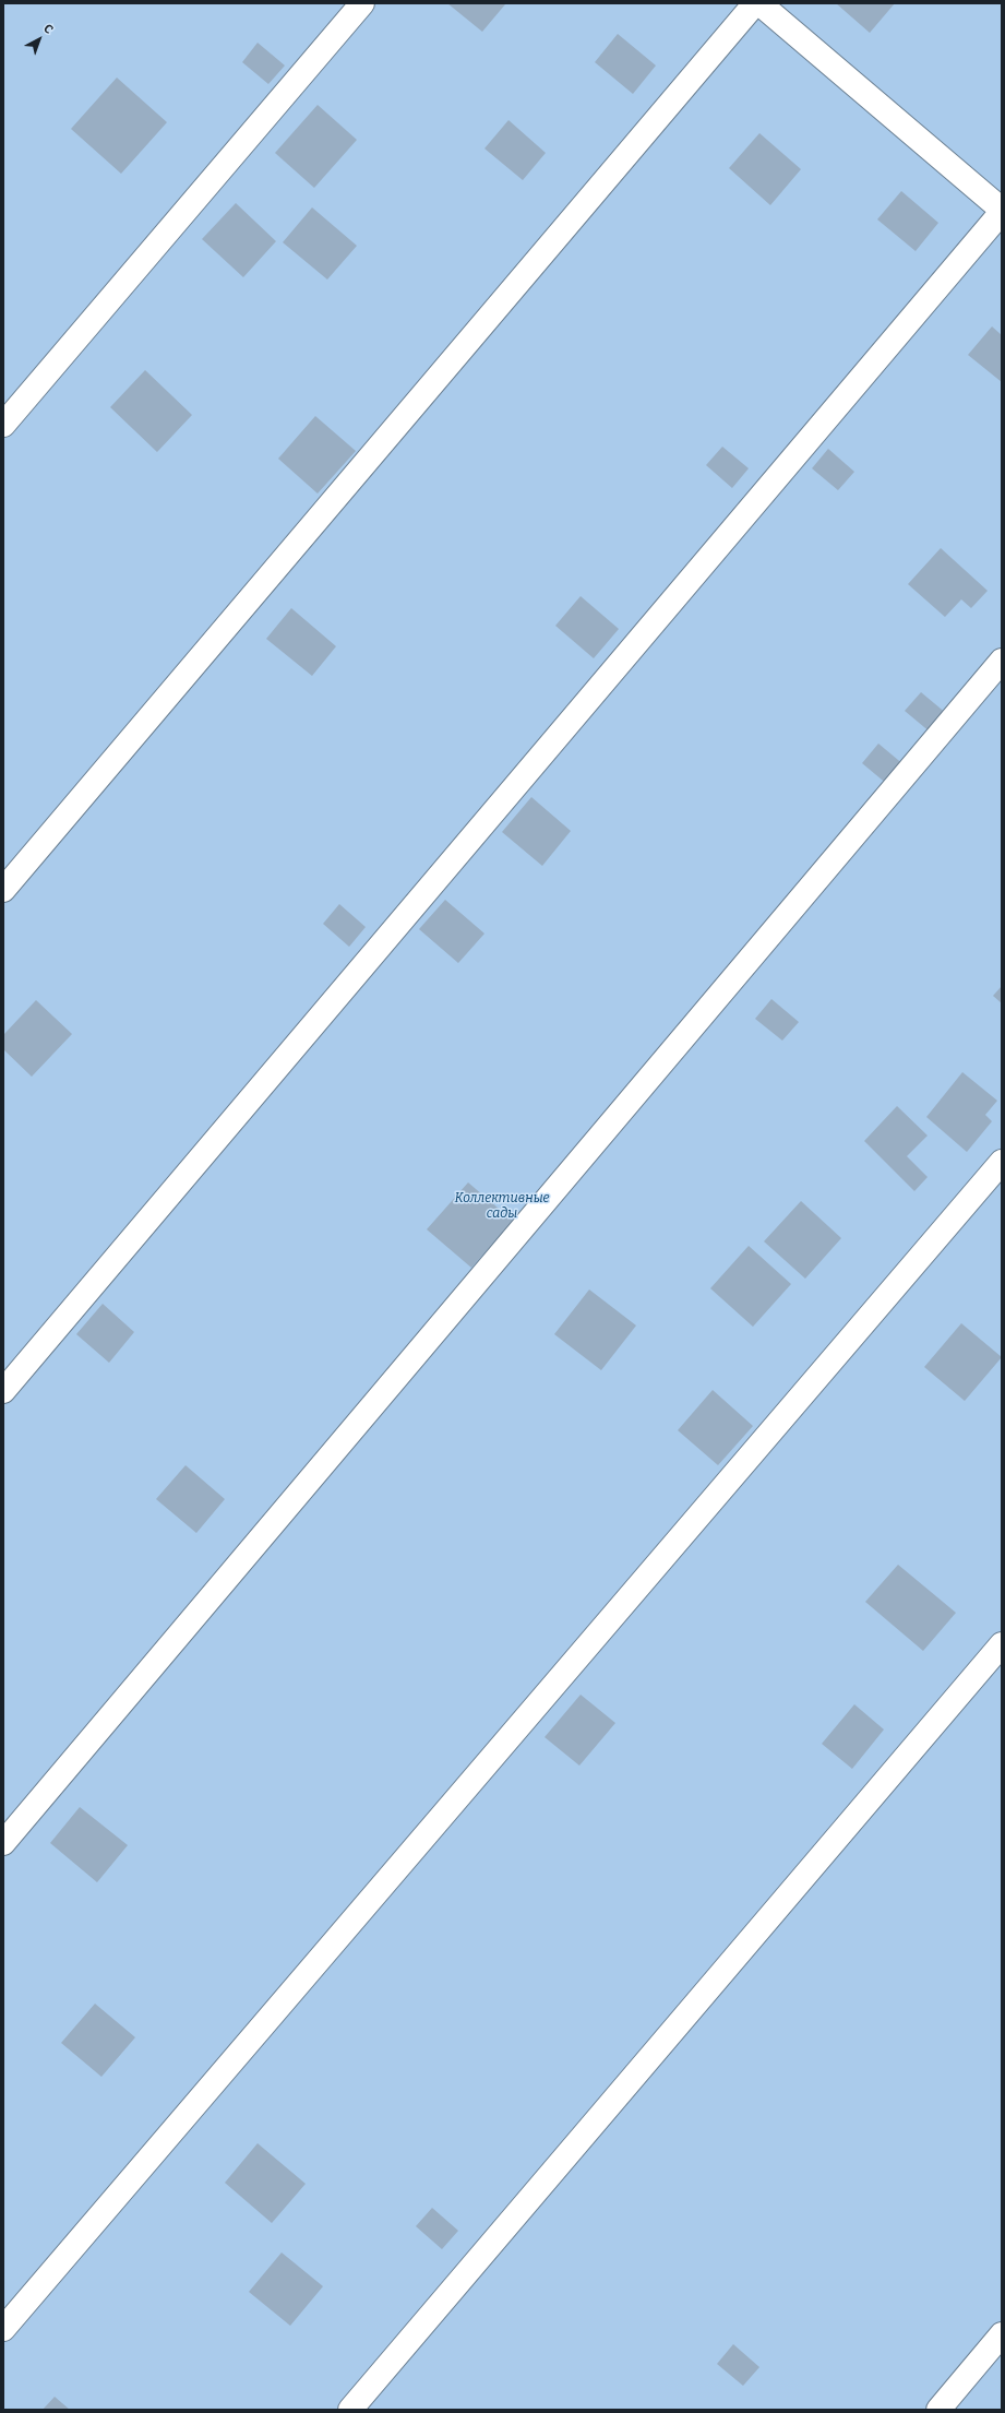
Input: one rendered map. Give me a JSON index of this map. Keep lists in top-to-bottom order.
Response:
{
  "parks": ["Коллективные сады"],
  "north": "top right"
}
